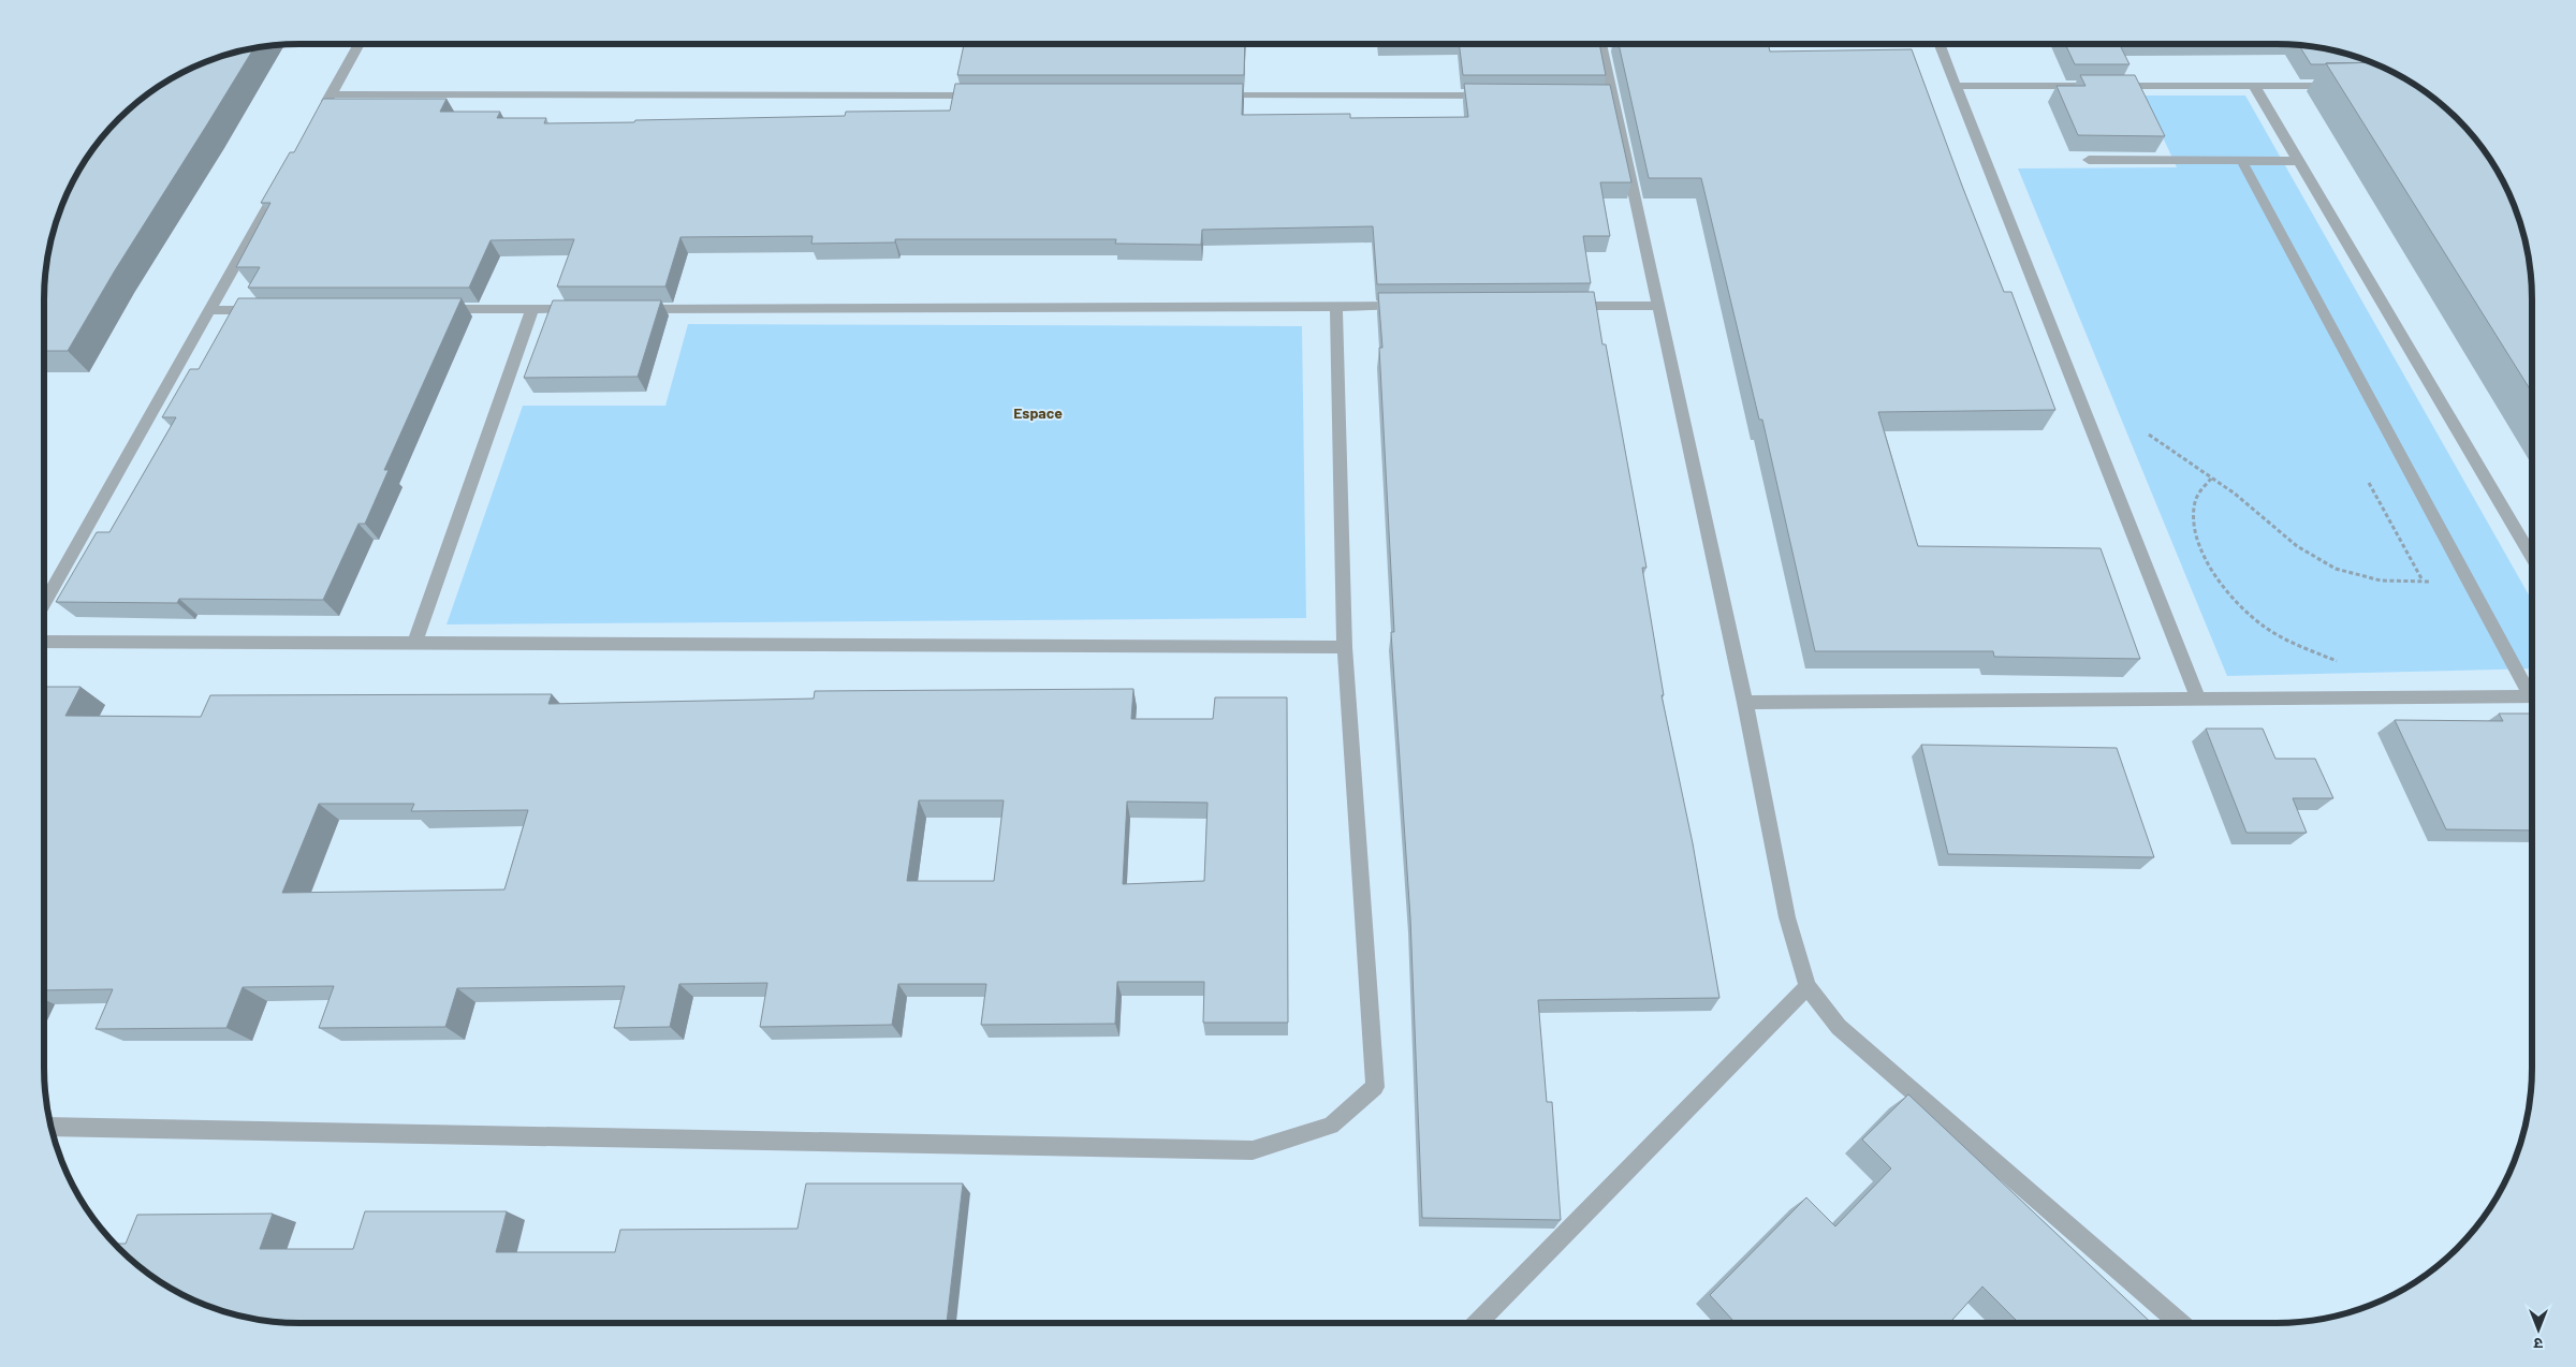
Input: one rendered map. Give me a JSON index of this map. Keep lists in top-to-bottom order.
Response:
{
  "districts": ["Espace"],
  "north": "bottom"
}
